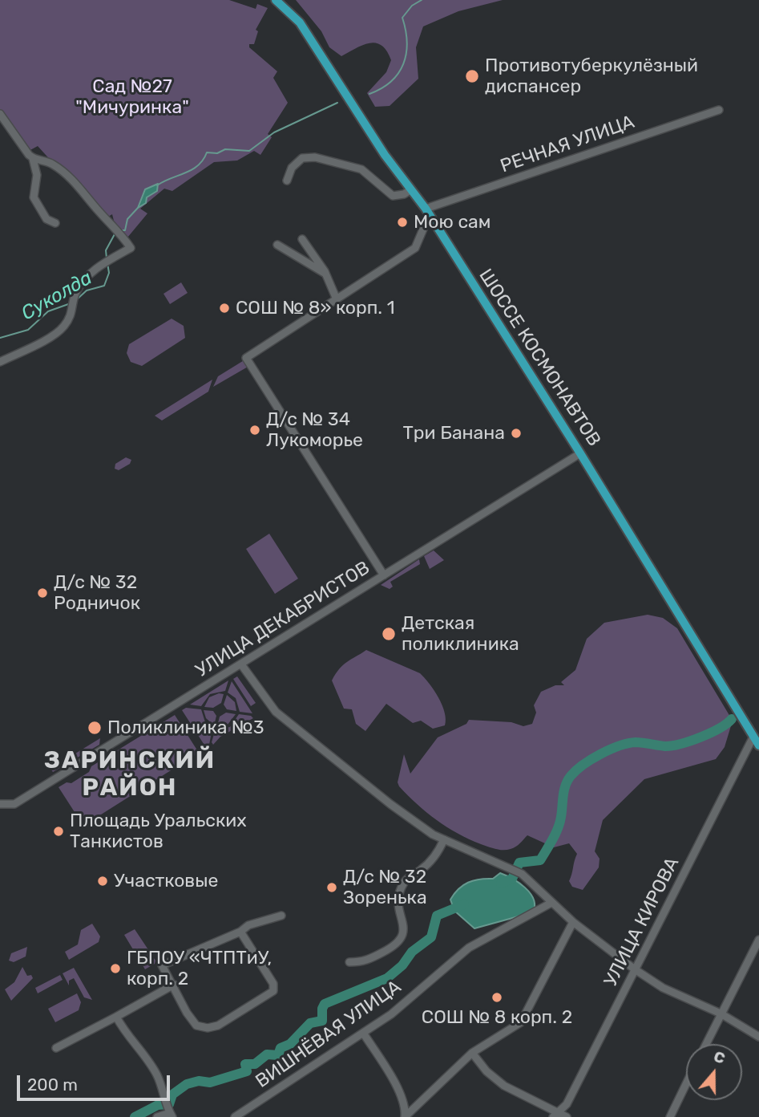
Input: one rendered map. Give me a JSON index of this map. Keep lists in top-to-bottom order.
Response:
{
  "streets": {
    "main road": ["ШОССЕ КОСМОНАВТОВ"],
    "street": [
      "РЕЧНАЯ УЛИЦА",
      "УЛИЦА ДЕКАБРИСТОВ",
      "УЛИЦА КИРОВА",
      "ВИШНЁВАЯ УЛИЦА"
    ]
  },
  "crossings": [
    ["РЕЧНАЯ УЛИЦА", "ШОССЕ КОСМОНАВТОВ"],
    ["ШОССЕ КОСМОНАВТОВ", "УЛИЦА ДЕКАБРИСТОВ"],
    ["ШОССЕ КОСМОНАВТОВ", "УЛИЦА КИРОВА"]
  ],
  "districts": ["ЗАРИНСКИЙ РАЙОН"],
  "water": ["Суколда"],
  "parks": ["Сад №27 \"Мичуринка\""],
  "places": [
    "Противотуберкулёзный диспансер",
    "Мою сам",
    "СОШ № 8» корп. 1",
    "Д/с № 34 Лукоморье",
    "Три Банана",
    "Д/с № 32 Родничок",
    "Детская поликлиника",
    "Поликлиника №3",
    "Площадь Уральских Танкистов",
    "Участковые",
    "Д/с № 32 Зоренька",
    "ГБПОУ «ЧТПТиУ, корп. 2",
    "СОШ № 8 корп. 2"
  ],
  "scale_bar": "200 m",
  "north": "top"
}
